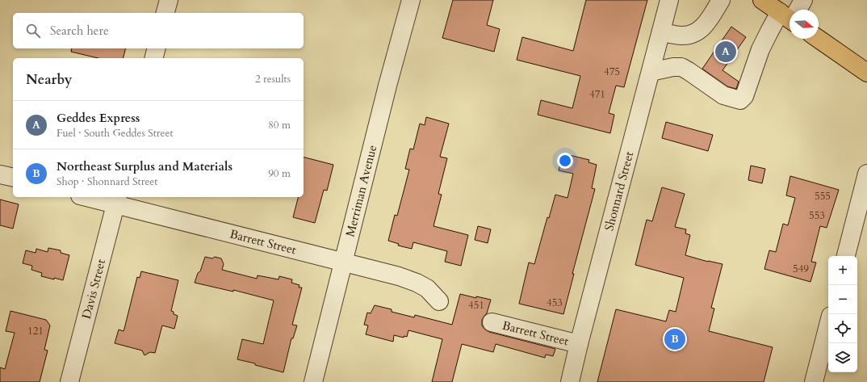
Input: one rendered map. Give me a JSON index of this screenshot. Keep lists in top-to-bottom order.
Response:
{
  "streets": {
    "street": [
      "Merriman Avenue",
      "Shonnard Street",
      "Barrett Street",
      "Davis Street"
    ]
  },
  "crossings": [
    ["Merriman Avenue", "Barrett Street"],
    ["Shonnard Street", "Barrett Street"],
    ["Barrett Street", "Davis Street"]
  ],
  "house_numbers": [
    "475",
    "471",
    "555",
    "553",
    "549",
    "453",
    "451",
    "121"
  ],
  "north": "right",
  "page": {
    "search": "Search here",
    "pins": ["A", "B"],
    "heading": ["Nearby", "2 results"],
    "list": [
      {
        "mark": "A",
        "name": "Geddes Express",
        "note": "Fuel · South Geddes Street",
        "value": "80 m"
      },
      {
        "mark": "B",
        "name": "Northeast Surplus and Materials",
        "note": "Shop · Shonnard Street",
        "value": "90 m"
      }
    ],
    "map_buttons": ["+", "−"]
  }
}
